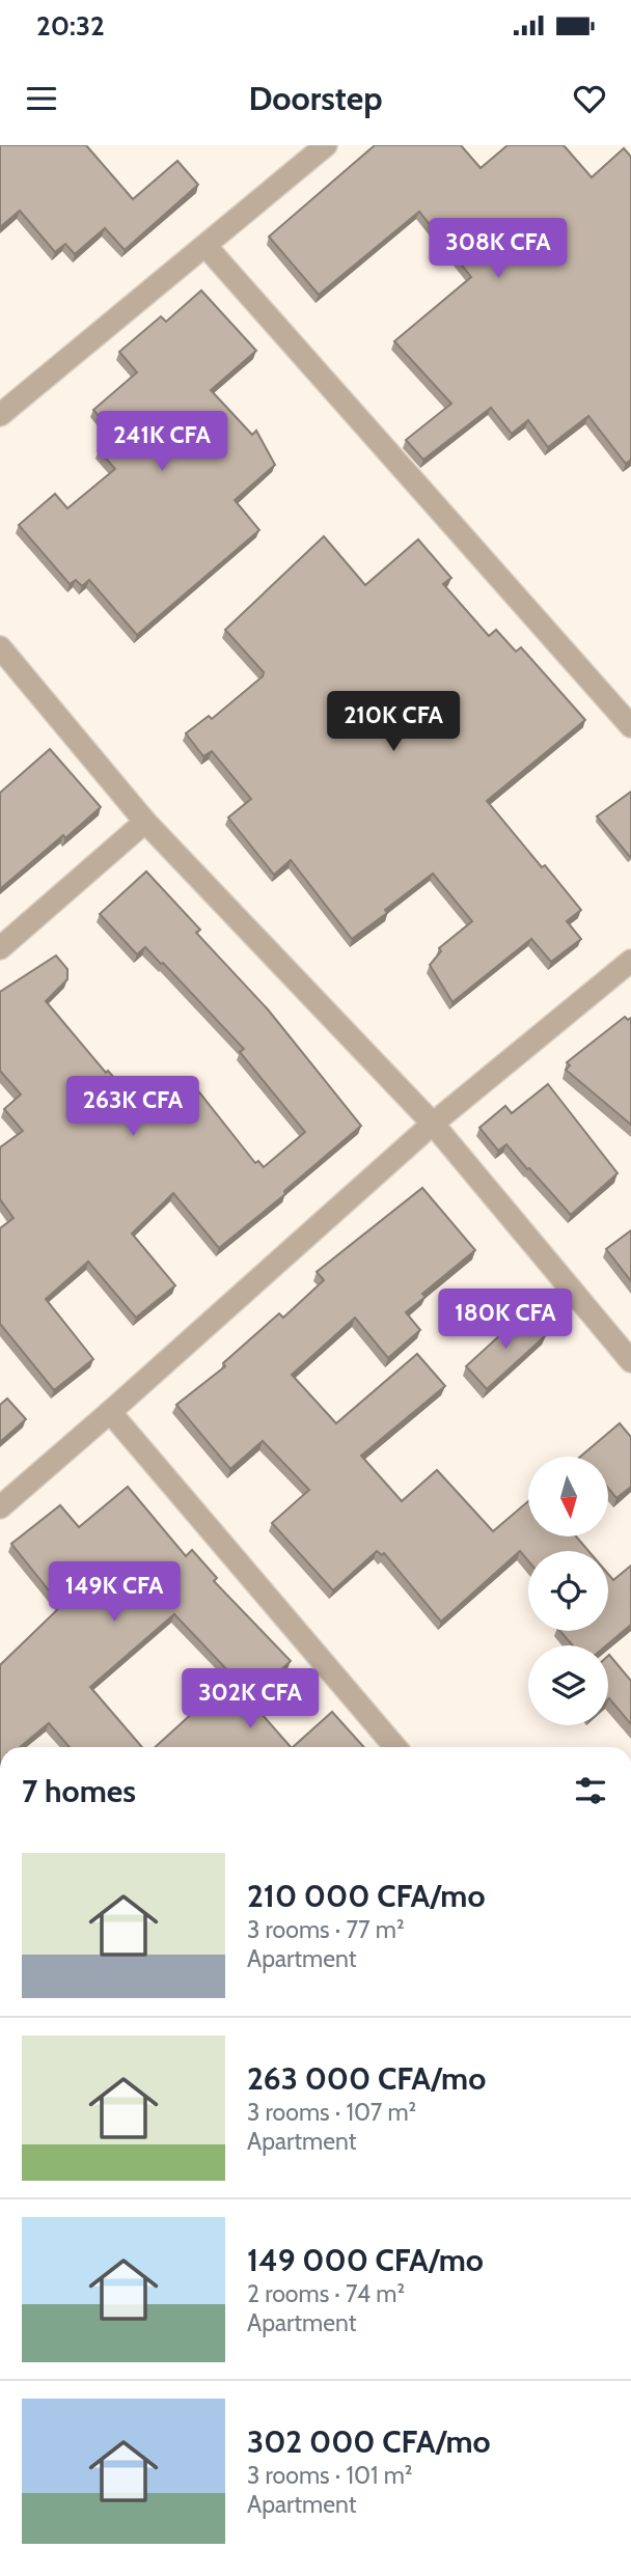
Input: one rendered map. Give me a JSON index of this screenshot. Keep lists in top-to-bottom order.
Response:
{
  "north": "bottom",
  "page": {
    "status": "20:32",
    "header": "Doorstep",
    "price": [
      "308K CFA",
      "241K CFA",
      "210K CFA",
      "263K CFA",
      "180K CFA",
      "149K CFA",
      "302K CFA"
    ],
    "heading": "7 homes",
    "list": [
      {
        "name": "210 000 CFA/mo",
        "note": "3 rooms · 77 m² · Apartment"
      },
      {
        "name": "263 000 CFA/mo",
        "note": "3 rooms · 107 m² · Apartment"
      },
      {
        "name": "149 000 CFA/mo",
        "note": "2 rooms · 74 m² · Apartment"
      },
      {
        "name": "302 000 CFA/mo",
        "note": "3 rooms · 101 m² · Apartment"
      }
    ]
  }
}
